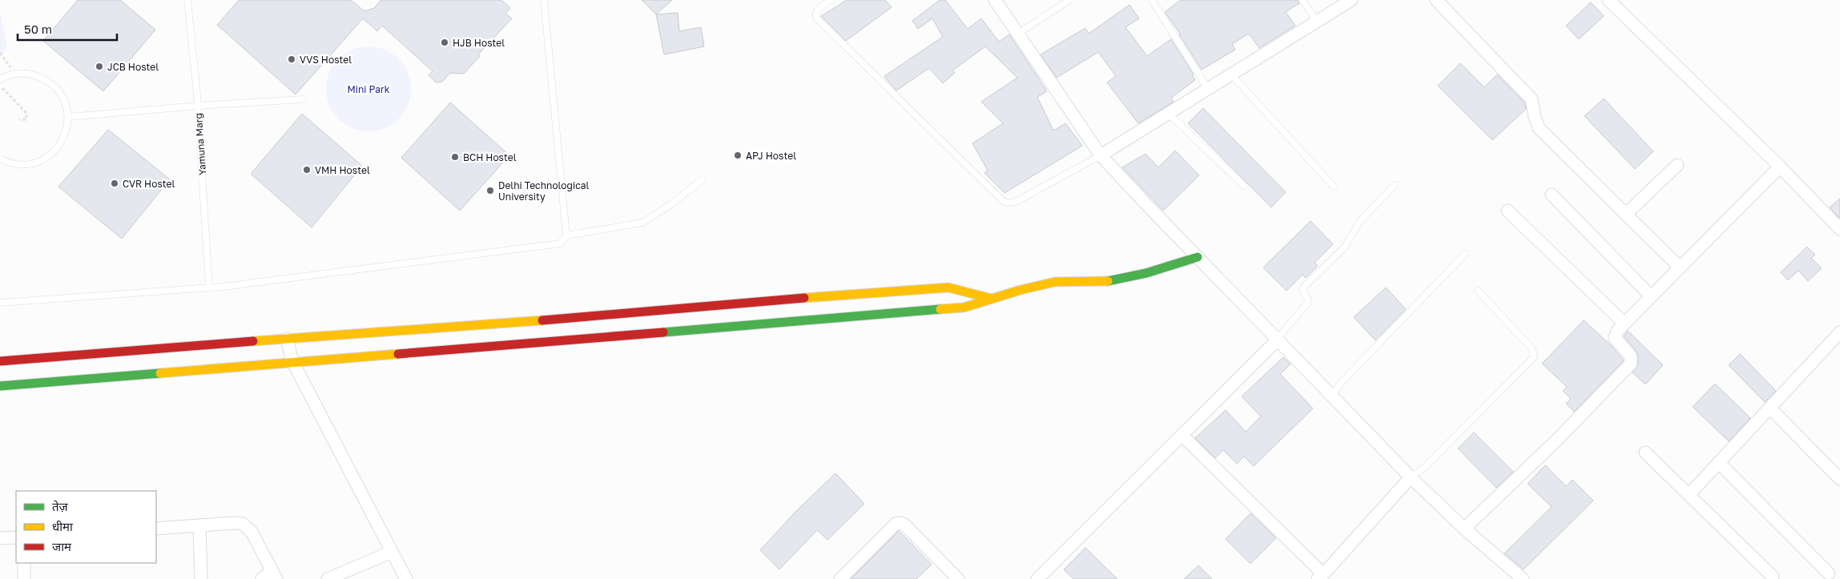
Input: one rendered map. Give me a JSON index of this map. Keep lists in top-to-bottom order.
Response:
{
  "streets": {
    "lane": ["Yamuna Marg"]
  },
  "parks": ["Mini Park"],
  "places": [
    "HJB Hostel",
    "VVS Hostel",
    "JCB Hostel",
    "APJ Hostel",
    "BCH Hostel",
    "VMH Hostel",
    "CVR Hostel",
    "Delhi Technological University"
  ],
  "legend": ["तेज़", "धीमा", "जाम"],
  "scale_bar": "50 m"
}
